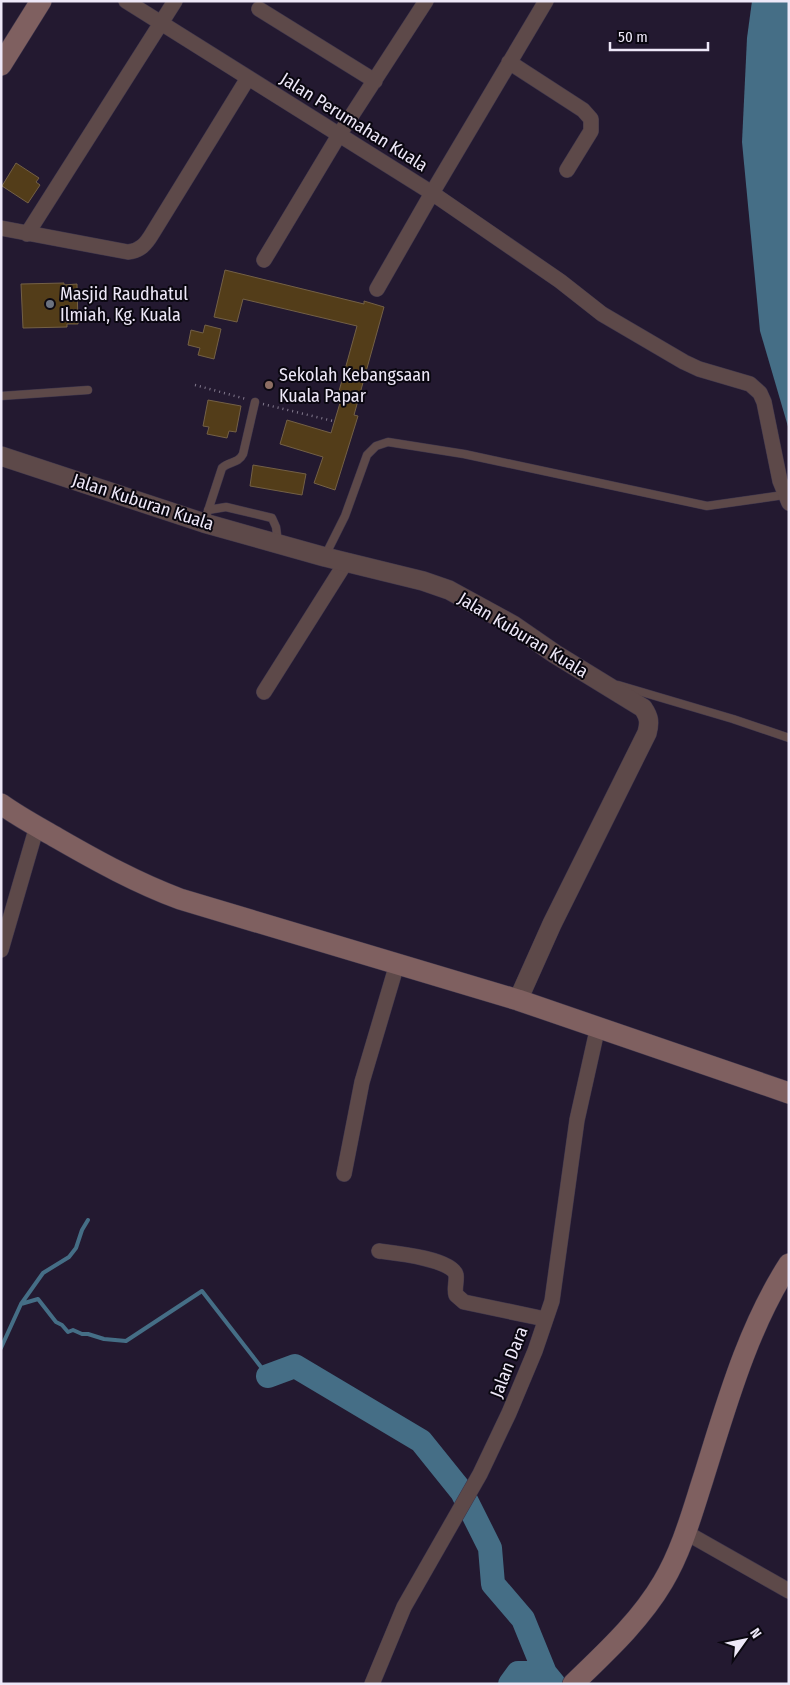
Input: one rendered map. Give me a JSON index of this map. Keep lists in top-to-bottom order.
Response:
{
  "streets": {
    "street": ["Jalan Perumahan Kuala", "Jalan Kuburan Kuala", "Jalan Dara"]
  },
  "places": ["Masjid Raudhatul Ilmiah, Kg. Kuala", "Sekolah Kebangsaan Kuala Papar"],
  "scale_bar": "50 m",
  "north": "top right"
}
